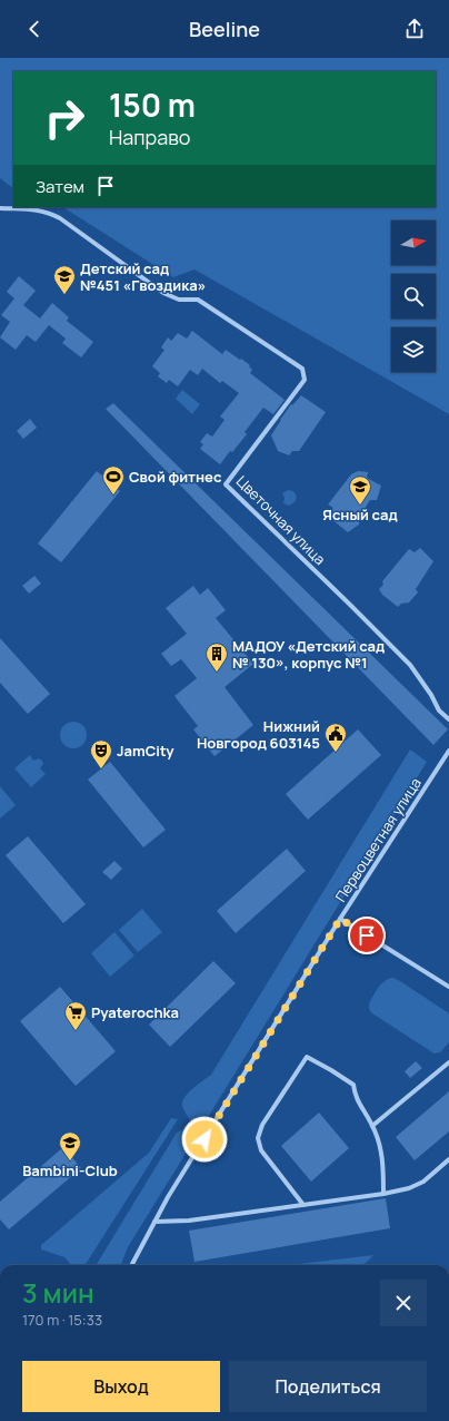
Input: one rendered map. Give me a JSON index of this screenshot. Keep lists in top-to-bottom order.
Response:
{
  "streets": {
    "street": ["Цветочная улица", "Первоцветная улица"]
  },
  "places": {
    "school or university": ["Детский сад №451 «Гвоздика»", "Ясный сад", "Bambini-Club"],
    "sports": ["Свой фитнес"],
    "building": ["МАДОУ «Детский сад № 130», корпус №1"],
    "public building": ["Нижний Новгород 603145"],
    "theatre": ["JamCity"],
    "supermarket": ["Pyaterochka"]
  },
  "north": "right",
  "page": {
    "header": "Beeline",
    "turn": ["150 m", "Направо"],
    "then": "Затем",
    "heading": ["3 мин", "170 m · 15:33"],
    "buttons": ["Выход", "Поделиться"]
  }
}
